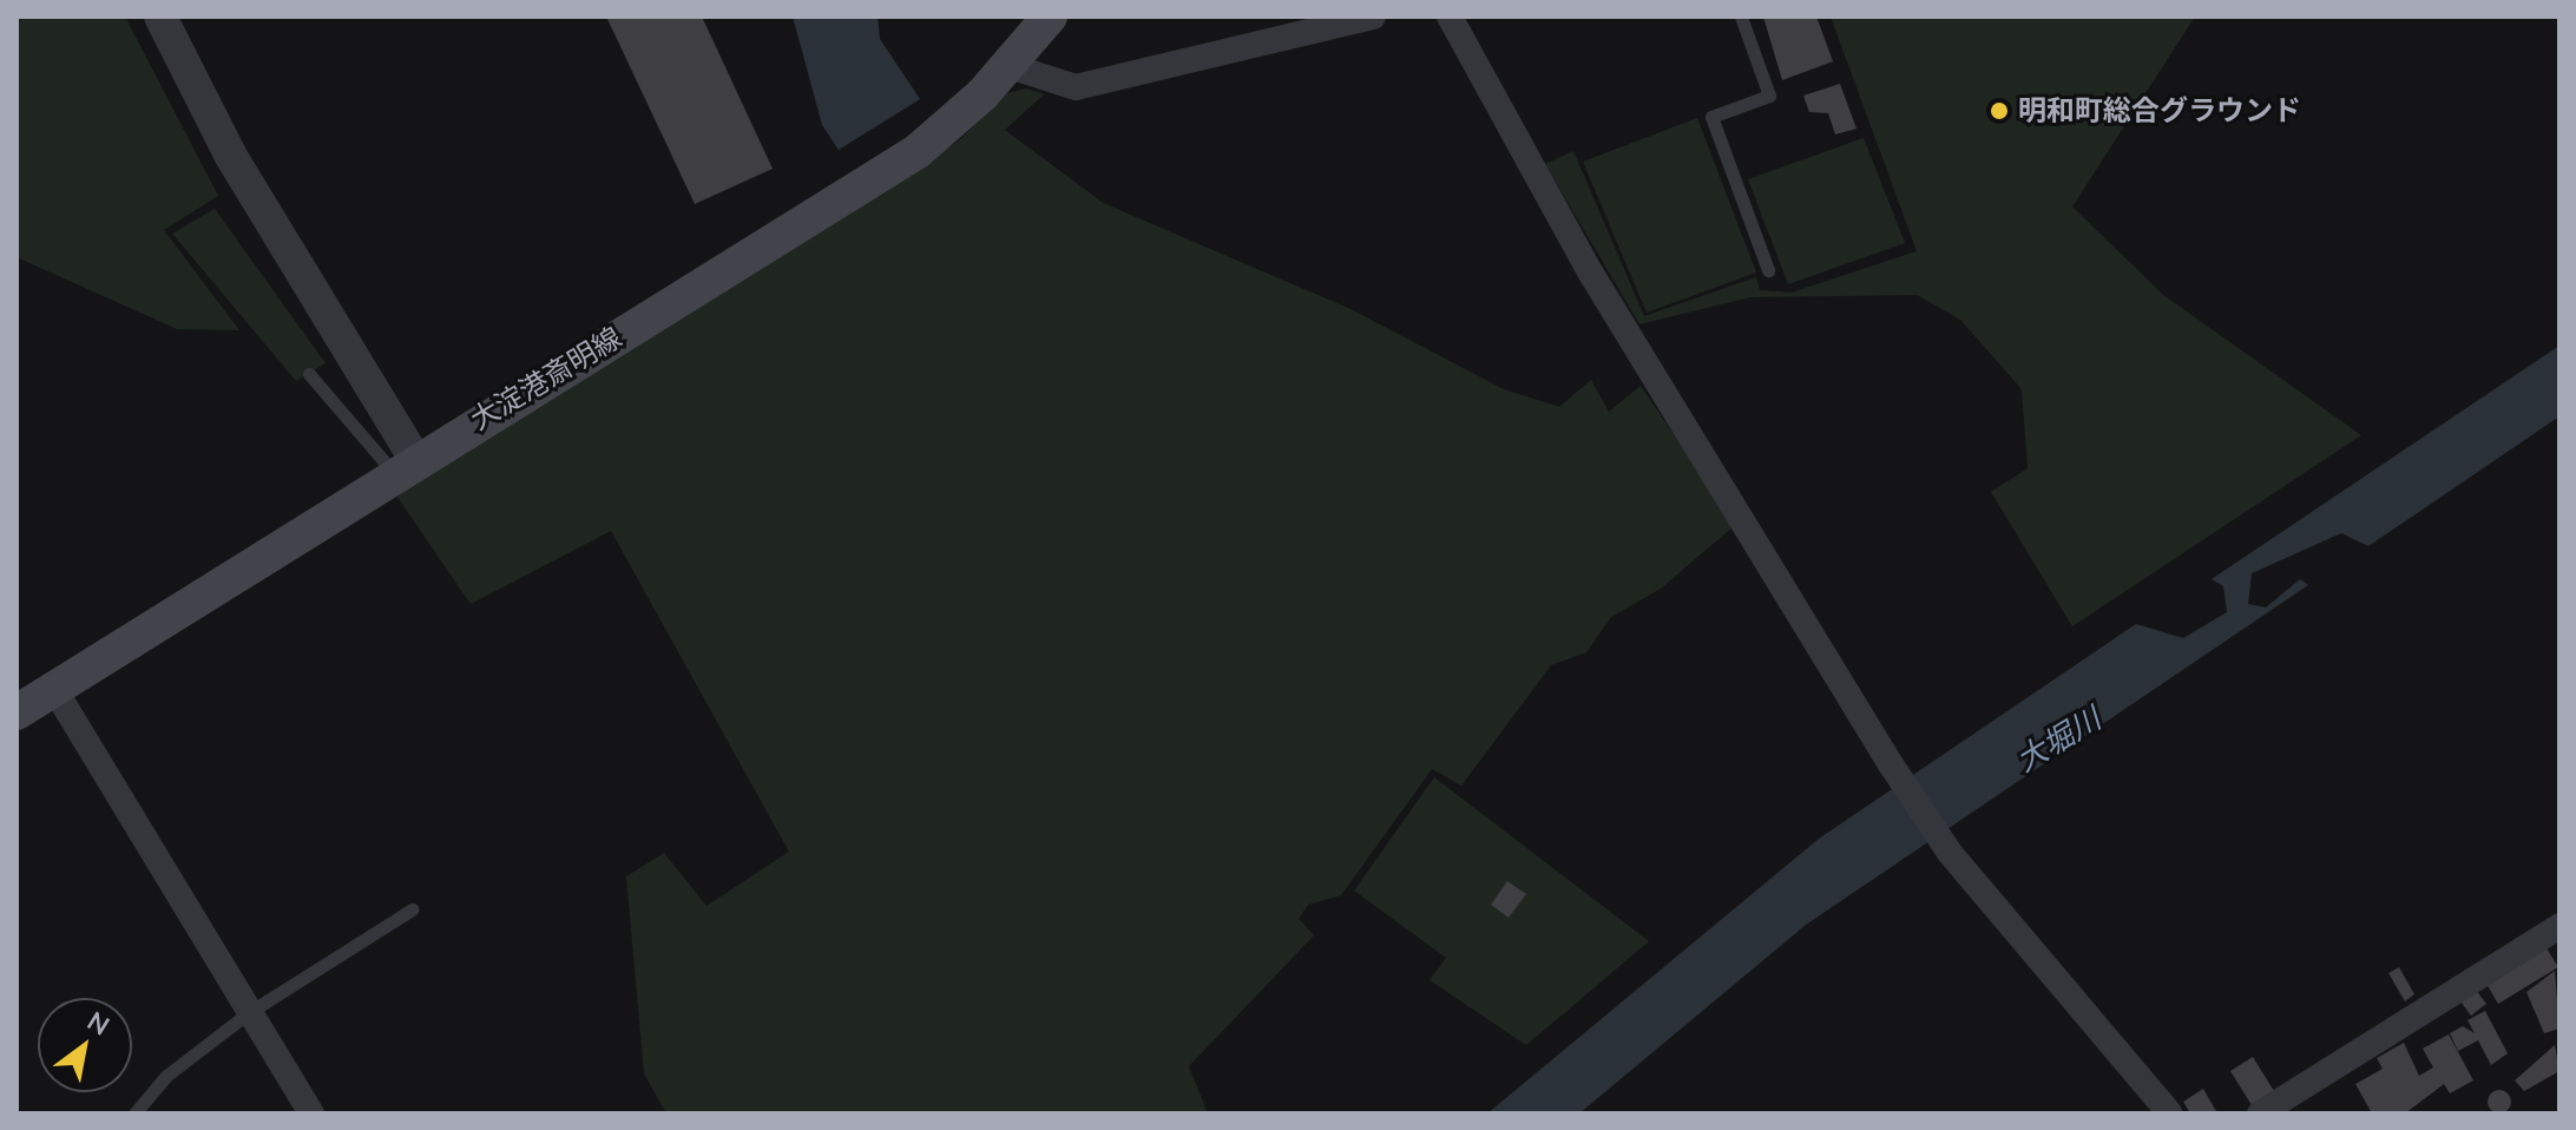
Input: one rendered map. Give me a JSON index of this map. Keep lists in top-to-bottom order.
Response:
{
  "streets": {
    "main road": ["大淀港斎明線"]
  },
  "water": ["大堀川"],
  "places": ["明和町総合グラウンド"],
  "north": "top right"
}
